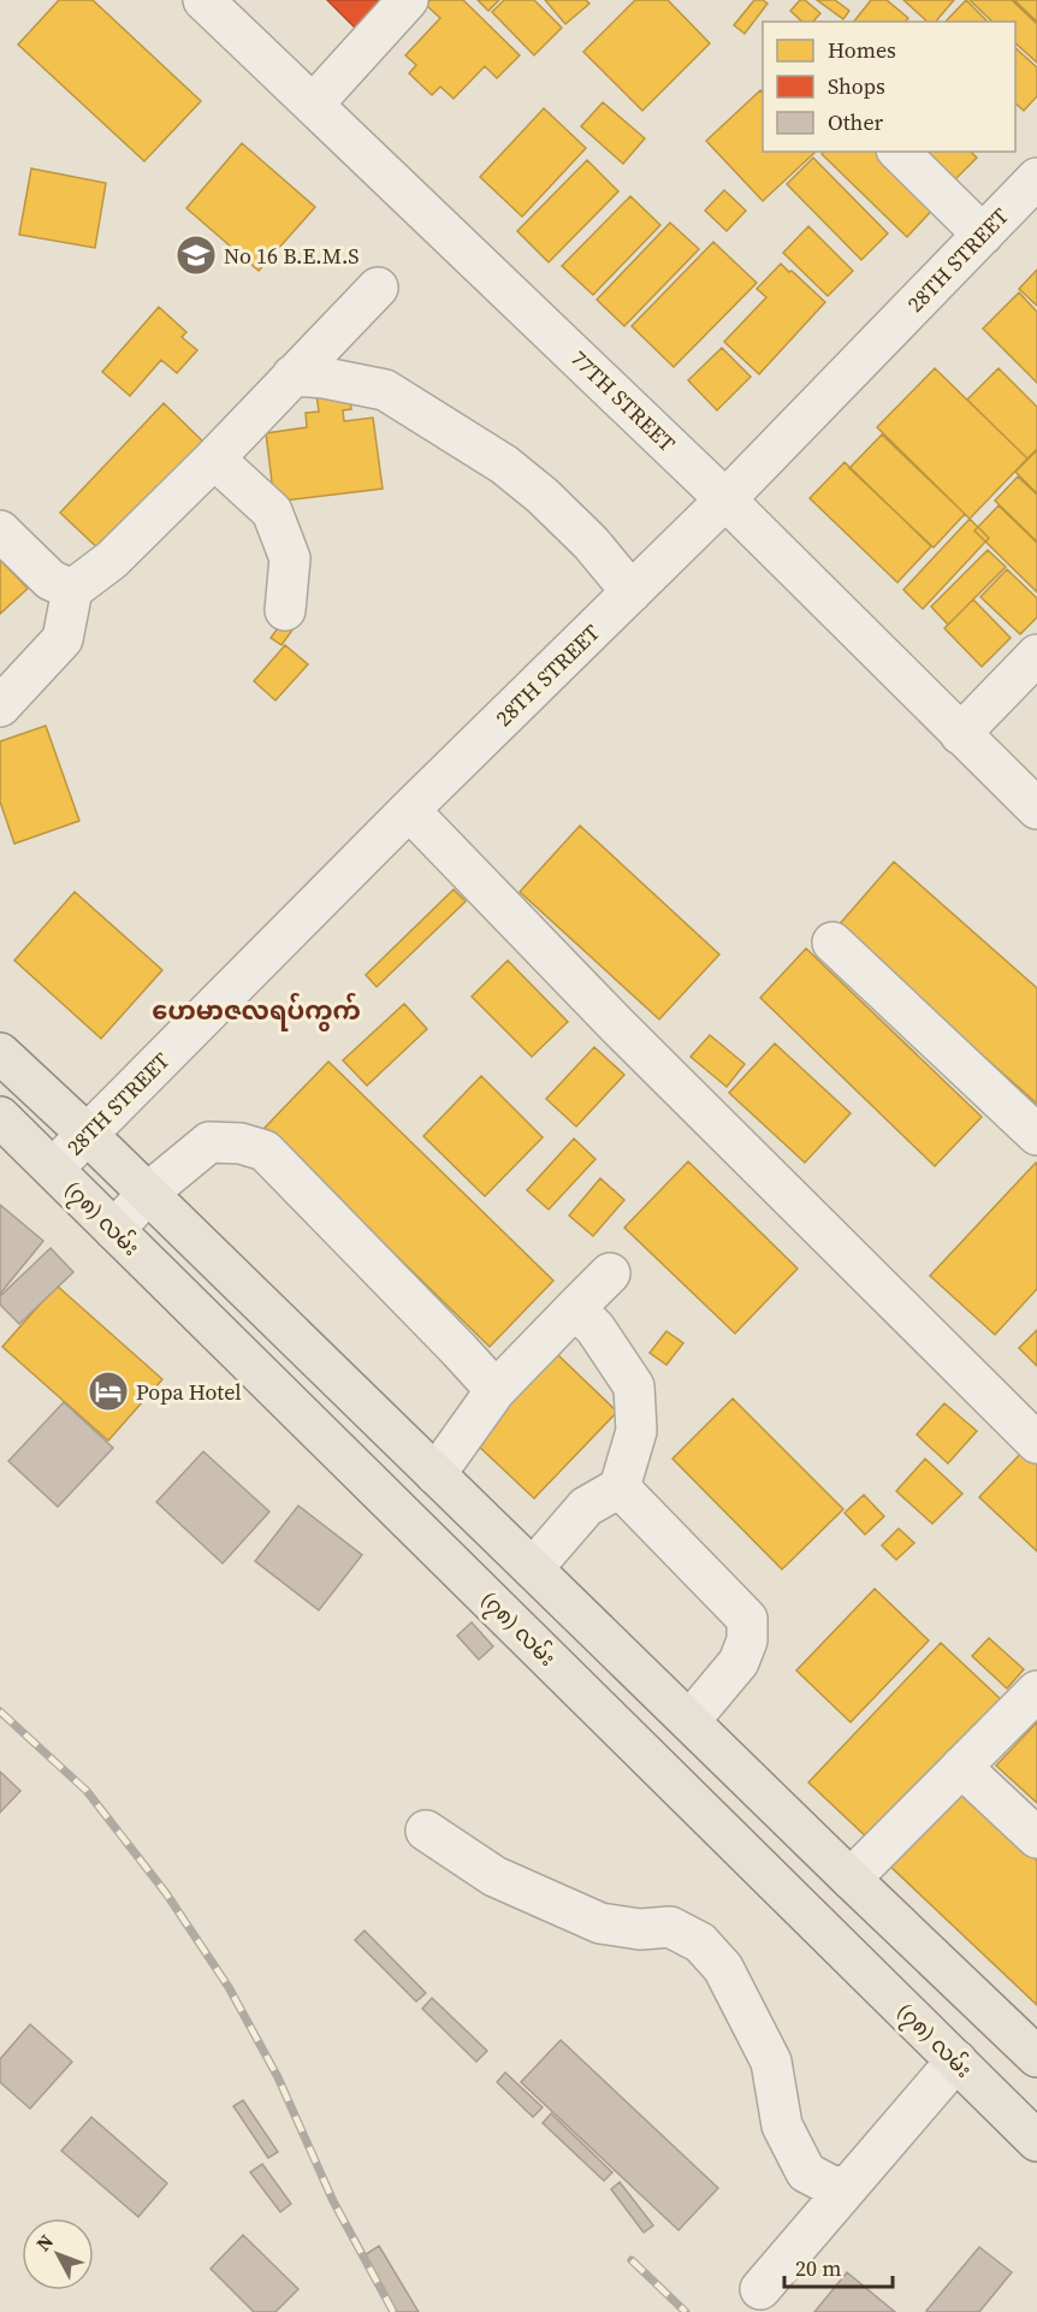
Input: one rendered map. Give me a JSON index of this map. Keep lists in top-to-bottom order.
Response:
{
  "streets": {
    "main road": ["(၇၈) လမ်း"],
    "street": ["28TH STREET", "77TH STREET"]
  },
  "crossings": [
    ["28TH STREET", "77TH STREET"],
    ["28TH STREET", "(၇၈) လမ်း"]
  ],
  "districts": ["ဟေမာဇလရပ်ကွက်"],
  "places": {
    "school or university": ["No 16 B.E.M.S"],
    "hotel": ["Popa Hotel"]
  },
  "legend": ["Homes", "Shops", "Other"],
  "scale_bar": "20 m",
  "north": "top left"
}
